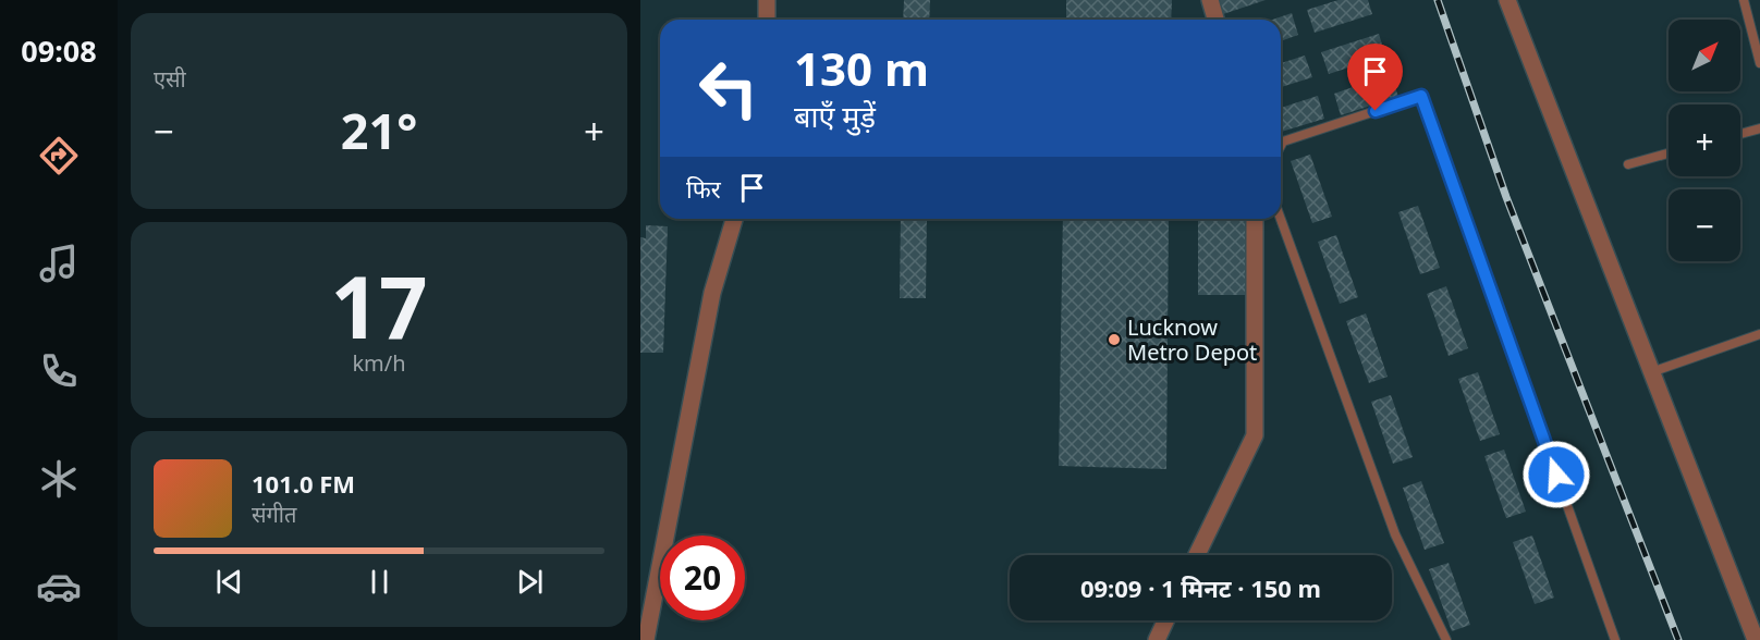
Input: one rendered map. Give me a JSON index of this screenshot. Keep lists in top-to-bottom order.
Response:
{
  "places": ["Lucknow Metro Depot"],
  "north": "top right",
  "page": {
    "tabs": "09:08",
    "tile": [
      "एसी",
      ["17", "km/h"]
    ],
    "map_buttons": ["+", "−"],
    "turn": ["130 m", "बाएँ मुड़ें"],
    "heat": ["−", "21°", "+"],
    "then": "फिर",
    "song": ["101.0 FM", "संगीत"],
    "limit": "20",
    "trip": "09:09 · 1 मिनट · 150 m"
  }
}
